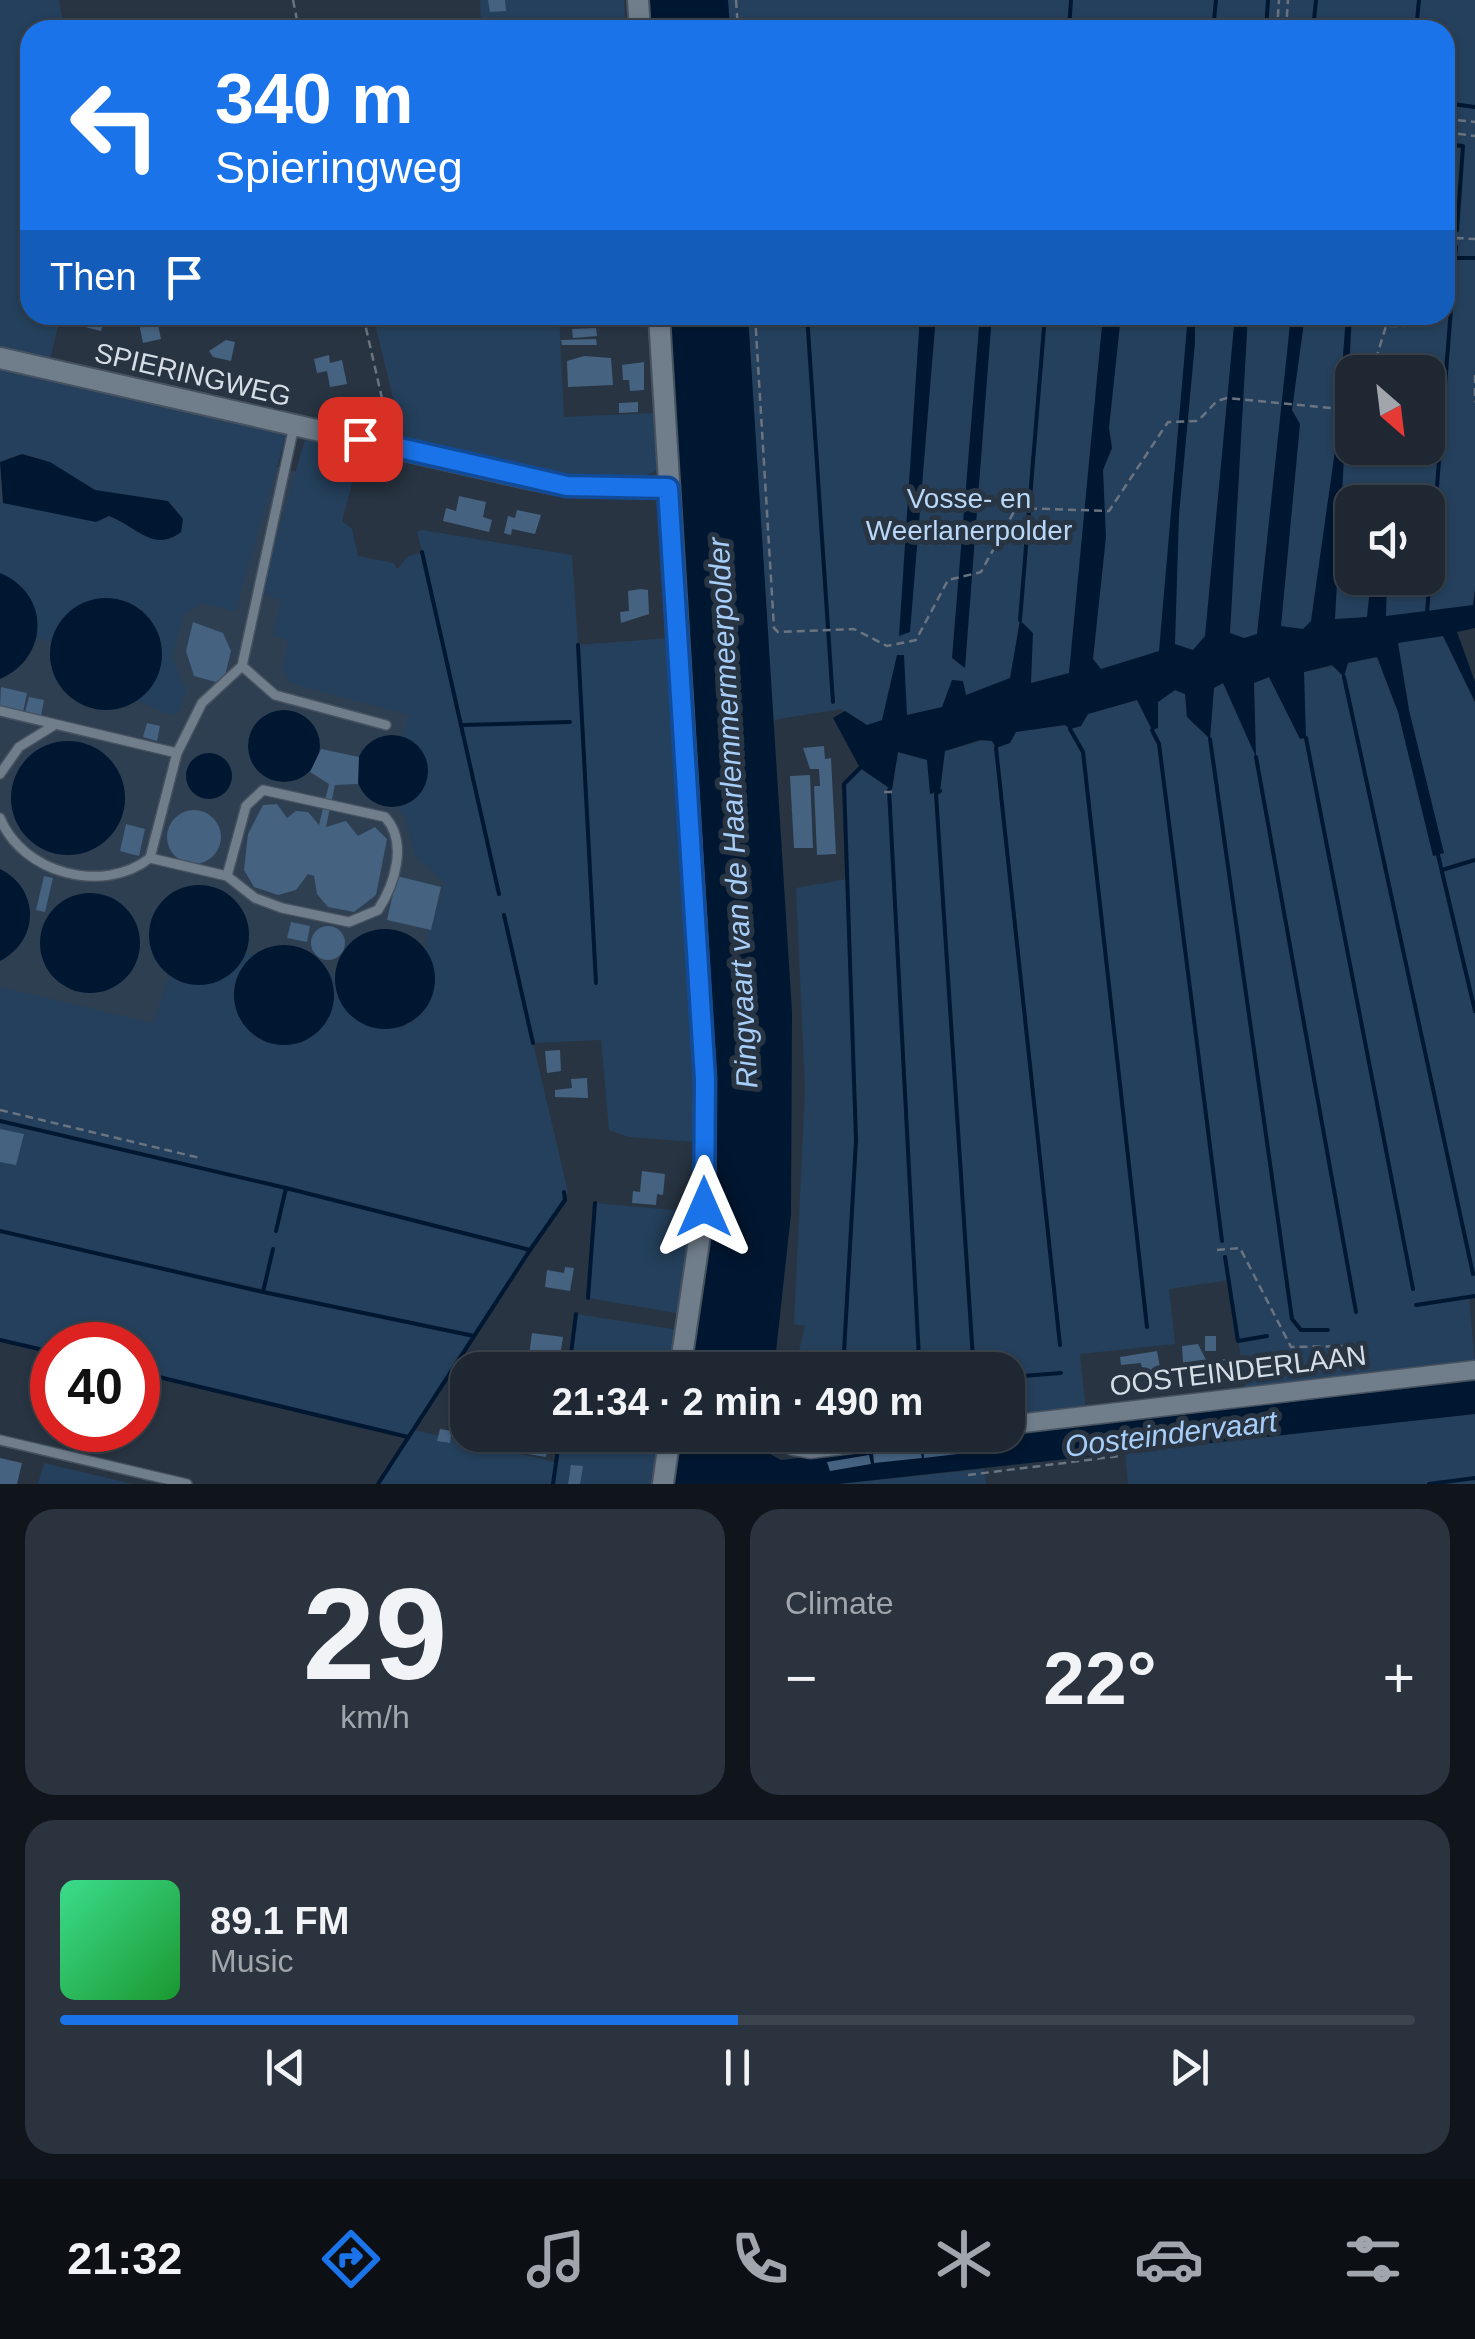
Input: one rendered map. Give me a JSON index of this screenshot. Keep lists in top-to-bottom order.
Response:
{
  "streets": {
    "street": ["SPIERINGWEG", "OOSTEINDERLAAN"]
  },
  "water": ["Ringvaart van de Haarlemmermeerpolder", "Oosteindervaart"],
  "parks": ["Vosse- en Weerlanerpolder"],
  "north": "bottom right",
  "page": {
    "turn": ["340 m", "Spieringweg"],
    "then": "Then",
    "limit": "40",
    "trip": "21:34 · 2 min · 490 m",
    "tile": [
      ["29", "km/h"],
      "Climate"
    ],
    "heat": ["−", "22°", "+"],
    "song": ["89.1 FM", "Music"],
    "tabs": "21:32"
  }
}
